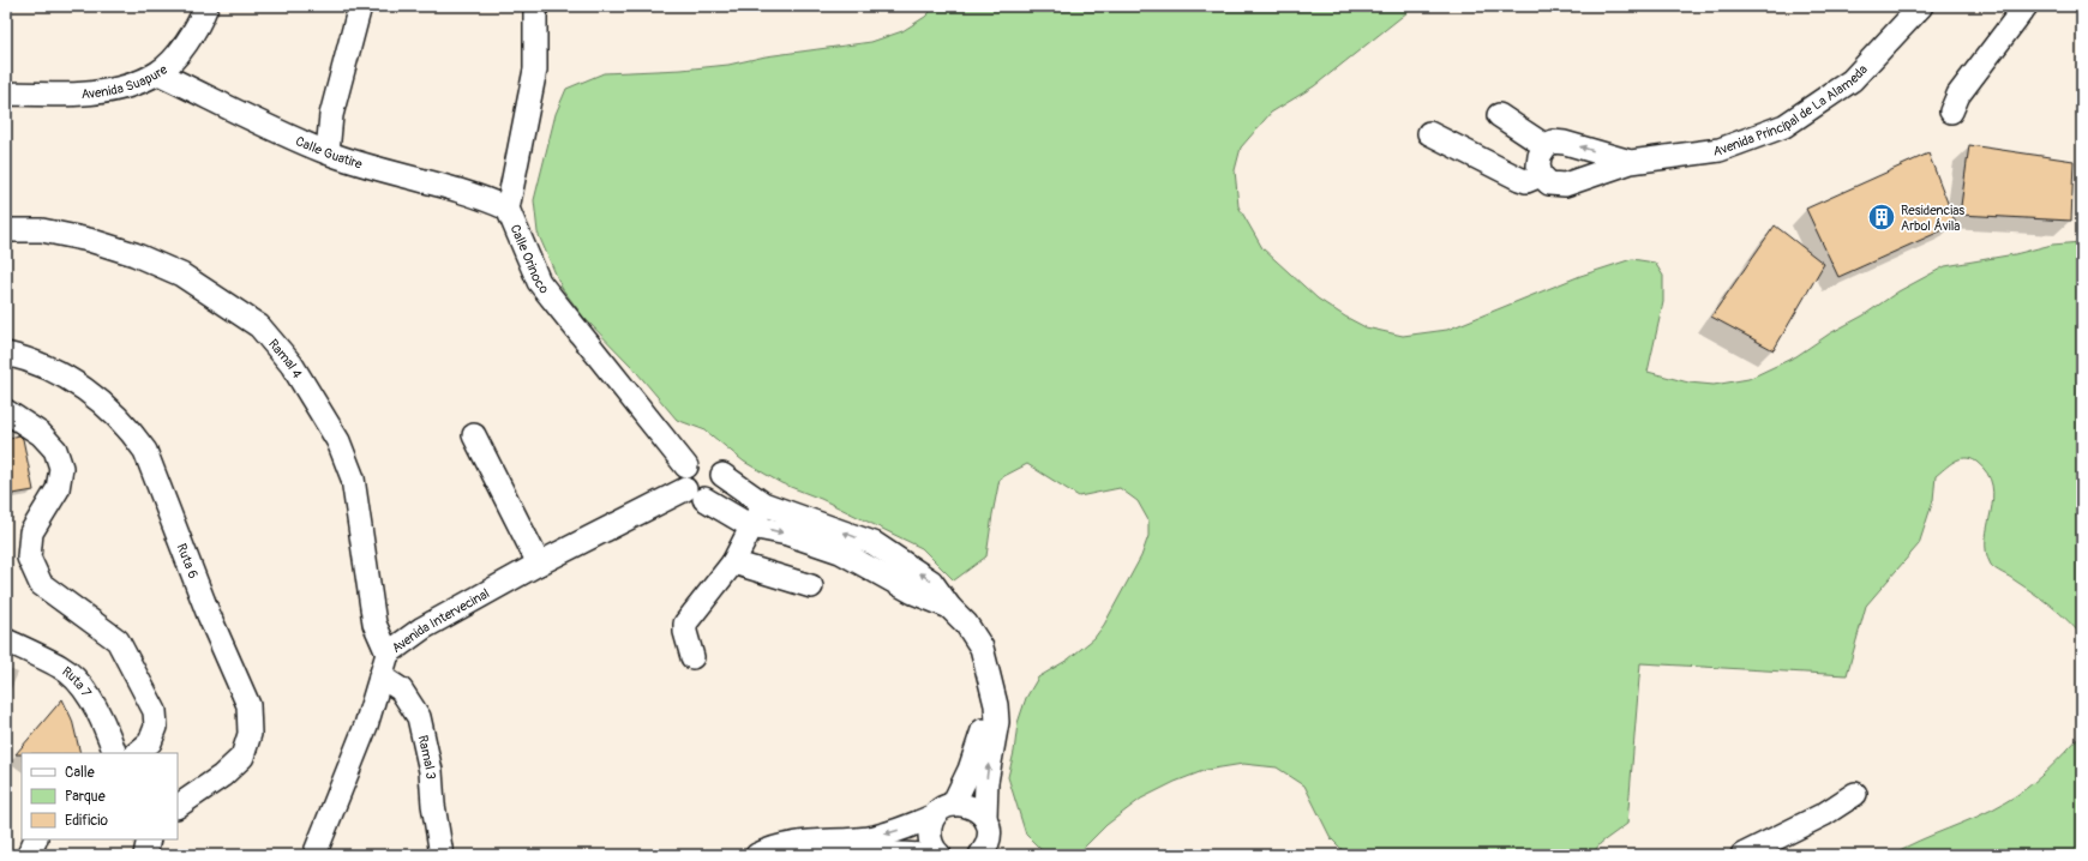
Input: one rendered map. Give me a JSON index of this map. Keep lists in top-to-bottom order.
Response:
{
  "streets": {
    "street": [
      "Avenida Suapure",
      "Avenida Principal de La Alameda",
      "Calle Guatire",
      "Calle Orinoco",
      "Ramal 4",
      "Ruta 6",
      "Avenida Intervecinal",
      "Ruta 7",
      "Ramal 3"
    ]
  },
  "crossings": [
    ["Avenida Suapure", "Calle Guatire"],
    ["Calle Guatire", "Calle Orinoco"],
    ["Calle Orinoco", "Avenida Intervecinal"],
    ["Ramal 4", "Avenida Intervecinal"],
    ["Avenida Intervecinal", "Ramal 3"]
  ],
  "places": {
    "building": ["Residencias Arbol Ávila"]
  },
  "legend": ["Calle", "Parque", "Edificio"]
}
